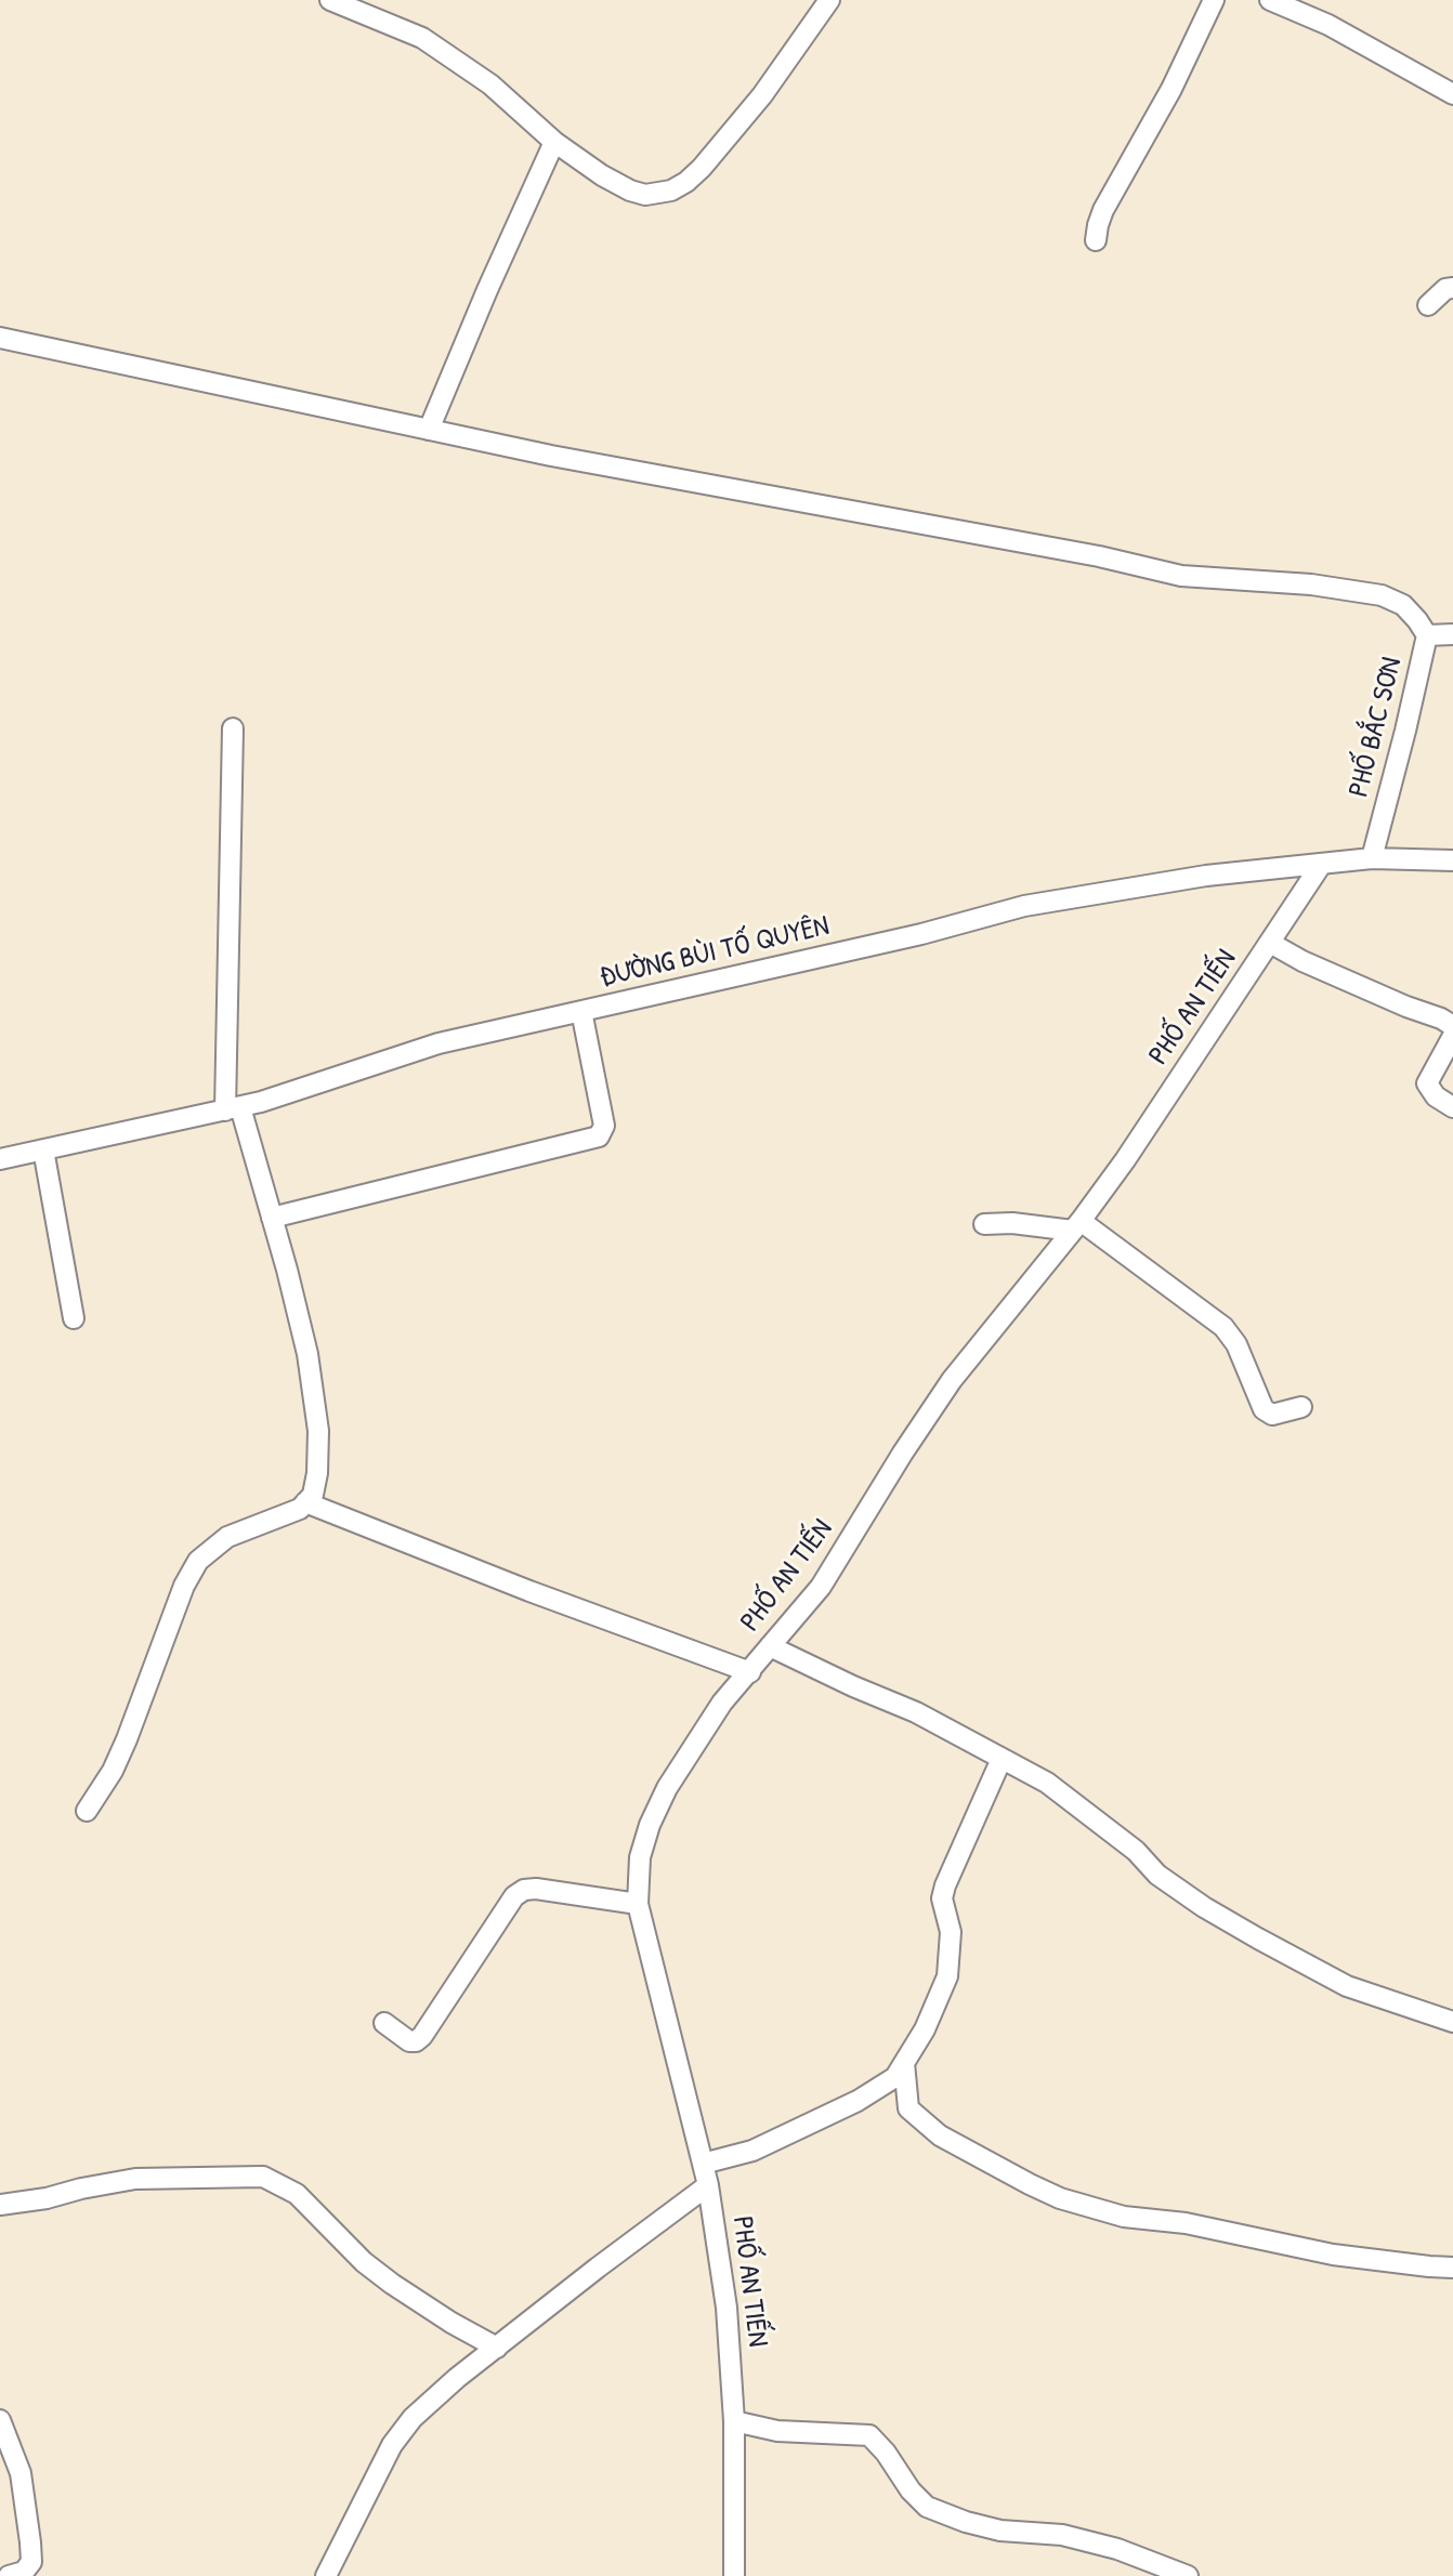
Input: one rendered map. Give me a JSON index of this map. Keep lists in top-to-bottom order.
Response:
{
  "streets": {
    "street": ["PHỐ BẮC SƠN", "ĐƯỜNG BÙI TỐ QUYÊN", "PHỐ AN TIẾN"]
  },
  "crossings": [
    ["PHỐ BẮC SƠN", "ĐƯỜNG BÙI TỐ QUYÊN"],
    ["ĐƯỜNG BÙI TỐ QUYÊN", "PHỐ AN TIẾN"]
  ]
}
